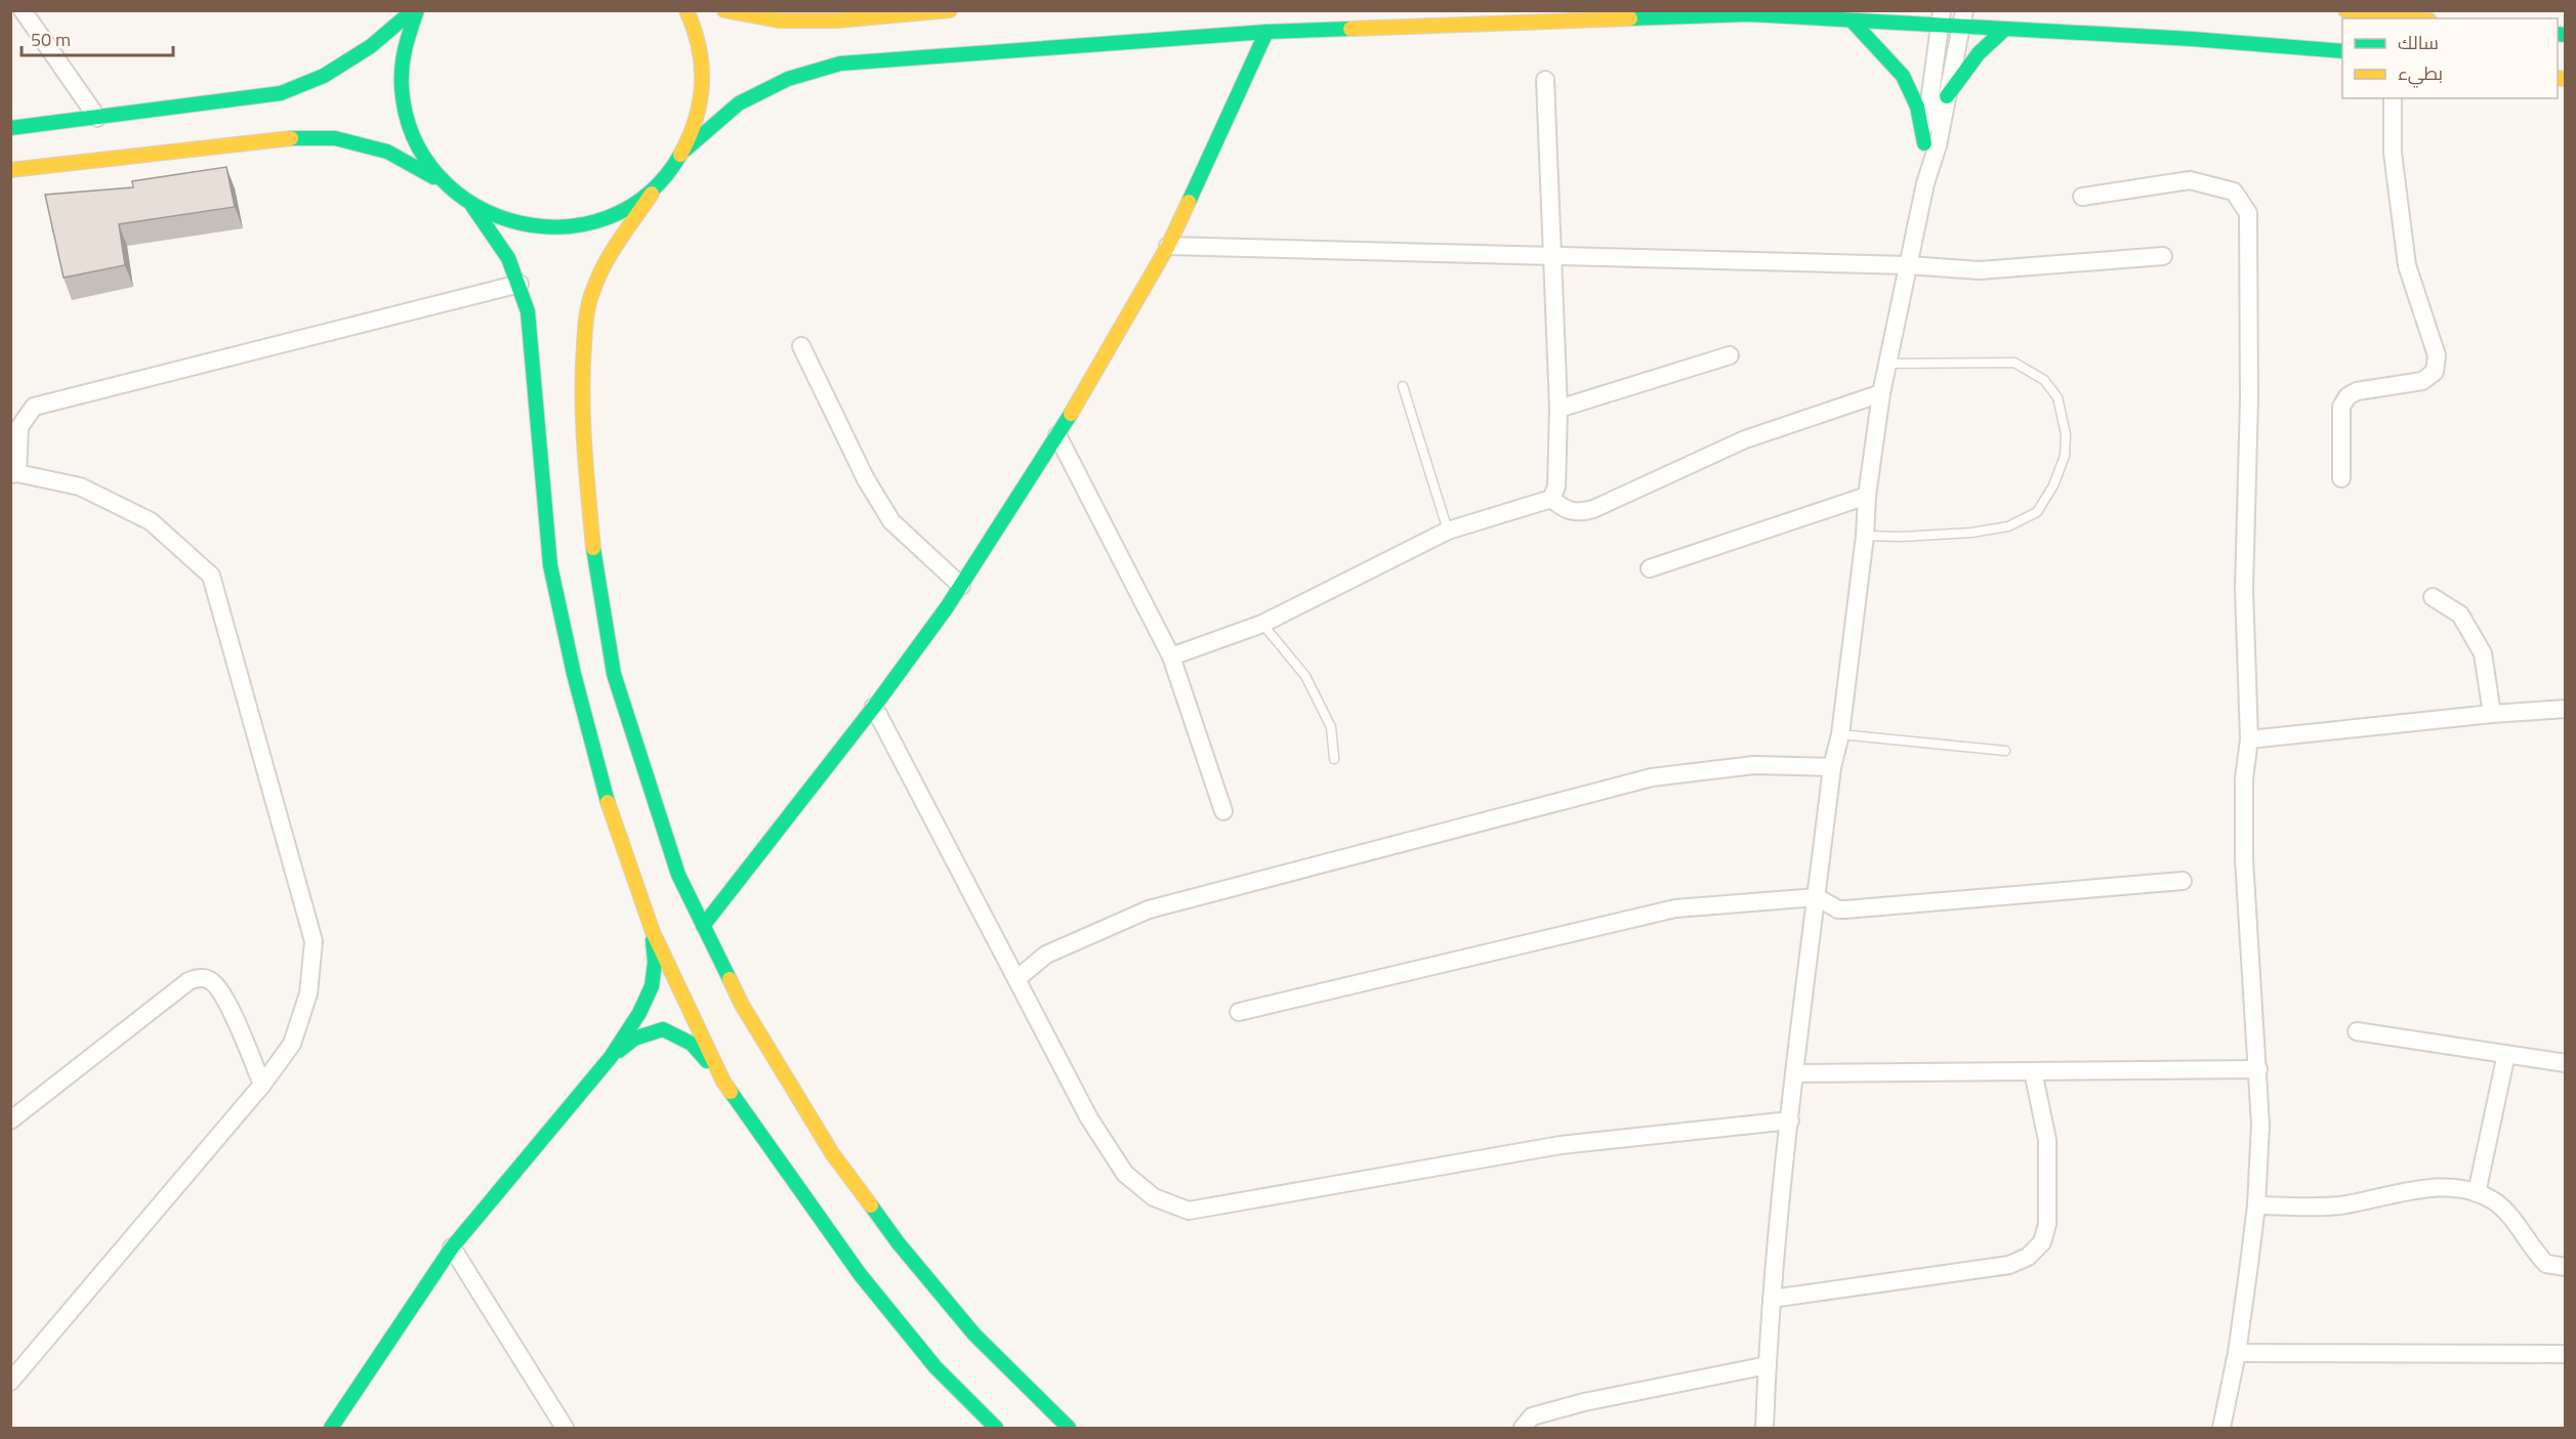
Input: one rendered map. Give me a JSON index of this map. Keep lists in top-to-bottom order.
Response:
{
  "legend": ["سالك", "بطيء"],
  "scale_bar": "50 m"
}
